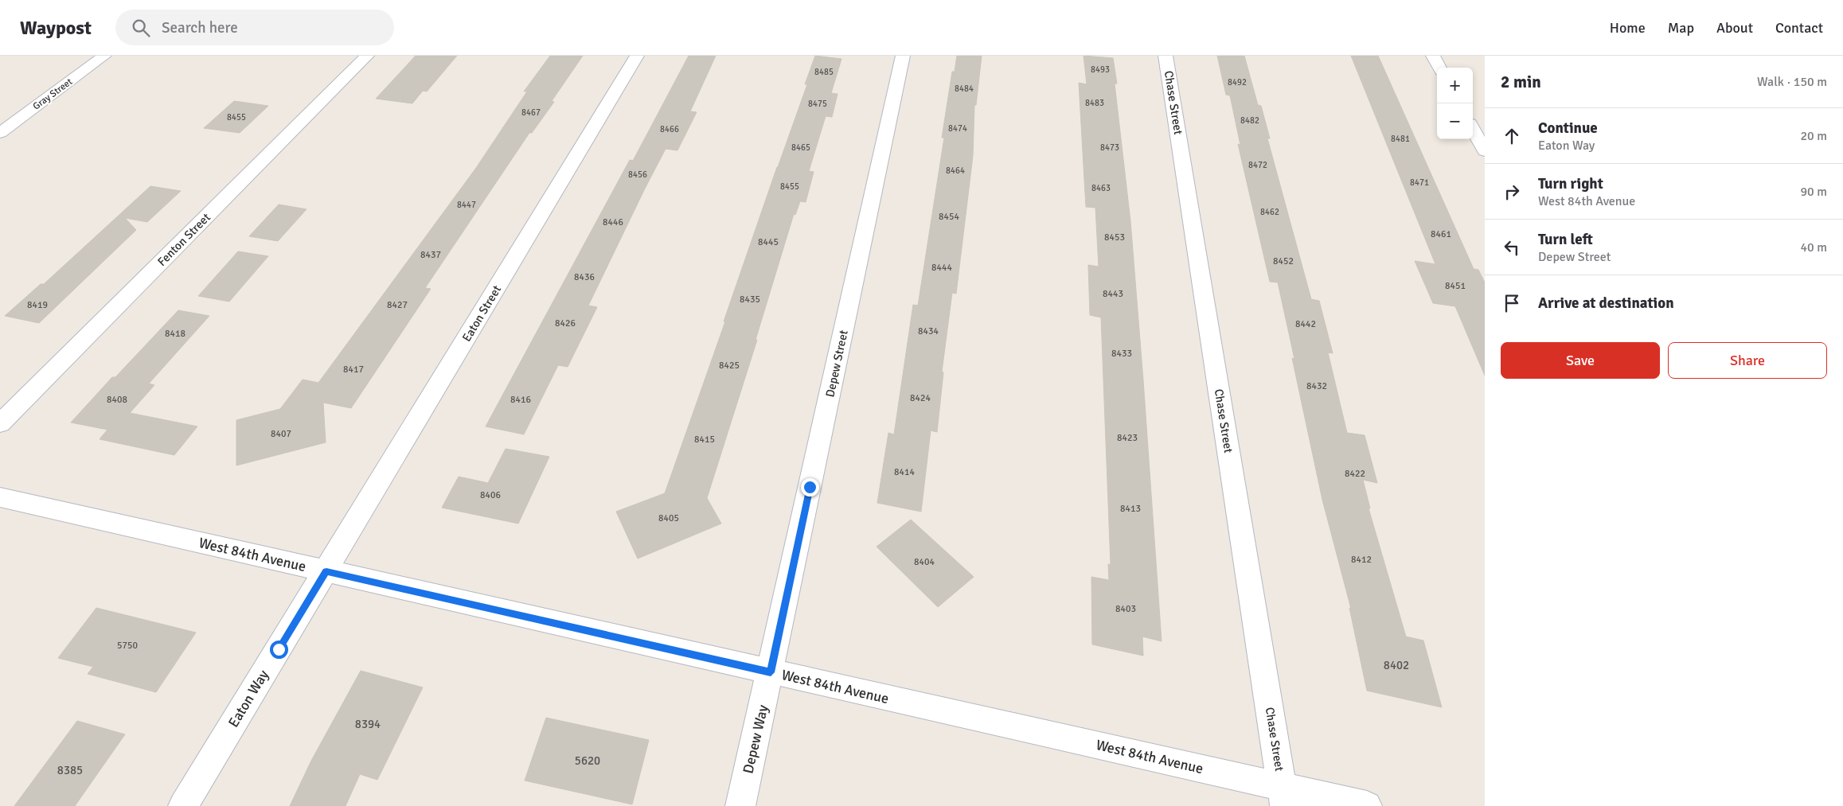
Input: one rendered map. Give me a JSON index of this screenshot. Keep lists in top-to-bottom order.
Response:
{
  "streets": {
    "street": [
      "Gray Street",
      "Chase Street",
      "Fenton Street",
      "Eaton Street",
      "Depew Street",
      "West 84th Avenue",
      "Eaton Way",
      "Depew Way"
    ]
  },
  "crossings": [
    ["Chase Street", "West 84th Avenue"],
    ["Eaton Street", "West 84th Avenue"],
    ["Eaton Street", "Eaton Way"],
    ["Depew Street", "West 84th Avenue"],
    ["Depew Street", "Depew Way"],
    ["West 84th Avenue", "Eaton Way"],
    ["West 84th Avenue", "Depew Way"]
  ],
  "house_numbers": [
    "8493",
    "8485",
    "8492",
    "8484",
    "8483",
    "8475",
    "8467",
    "8455",
    "8482",
    "8474",
    "8466",
    "8481",
    "8465",
    "8473",
    "8472",
    "8464",
    "8456",
    "8471",
    "8455",
    "8463",
    "8447",
    "8462",
    "8454",
    "8446",
    "8461",
    "8453",
    "8445",
    "8437",
    "8452",
    "8444",
    "8436",
    "8451",
    "8443",
    "8435",
    "8419",
    "8427",
    "8426",
    "8442",
    "8434",
    "8418",
    "8433",
    "8425",
    "8417",
    "8432",
    "8424",
    "8408",
    "8416",
    "8407",
    "8423",
    "8415",
    "8414",
    "8422",
    "8406",
    "8413",
    "8405",
    "8412",
    "8404",
    "8403",
    "5750",
    "8402",
    "8394",
    "5620",
    "8385"
  ],
  "page": {
    "header": "Waypost",
    "search": "Search here",
    "nav": [
      "Home",
      "Map",
      "About",
      "Contact"
    ],
    "heading": ["2 min", "Walk · 150 m"],
    "map_buttons": ["+", "−"],
    "list": [
      ["Continue", "Eaton Way", "20 m"],
      ["Turn right", "West 84th Avenue", "90 m"],
      ["Turn left", "Depew Street", "40 m"],
      "Arrive at destination"
    ],
    "buttons": ["Save", "Share"]
  }
}
